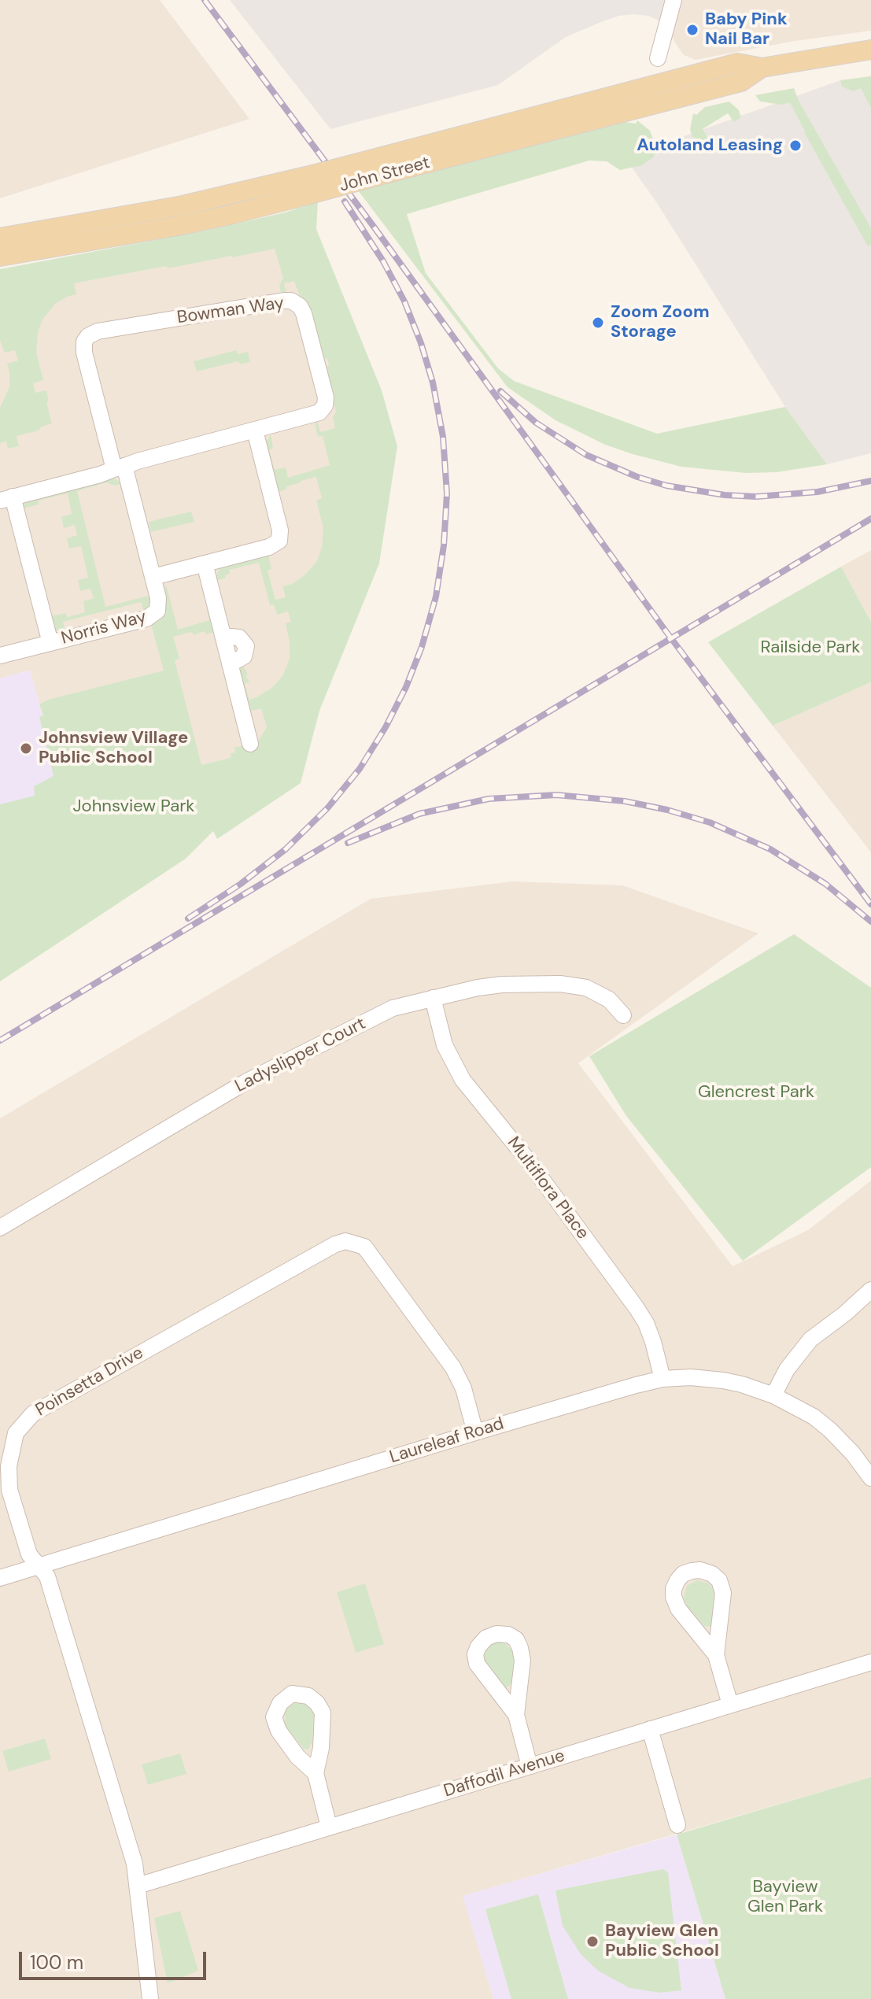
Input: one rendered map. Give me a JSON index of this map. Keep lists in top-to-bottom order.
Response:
{
  "streets": {
    "main road": ["John Street"],
    "street": [
      "Bowman Way",
      "Norris Way",
      "Ladyslipper Court",
      "Multiflora Place",
      "Poinsetta Drive",
      "Laureleaf Road",
      "Daffodil Avenue"
    ]
  },
  "crossings": [
    ["Bowman Way", "Norris Way"],
    ["Ladyslipper Court", "Multiflora Place"],
    ["Multiflora Place", "Laureleaf Road"],
    ["Poinsetta Drive", "Laureleaf Road"],
    ["Poinsetta Drive", "Daffodil Avenue"]
  ],
  "parks": [
    "Railside Park",
    "Johnsview Park",
    "Glencrest Park",
    "Bayview Glen Park"
  ],
  "places": [
    "Baby Pink Nail Bar",
    "Autoland Leasing",
    "Zoom Zoom Storage",
    "Johnsview Village Public School",
    "Bayview Glen Public School"
  ],
  "scale_bar": "100 m"
}
